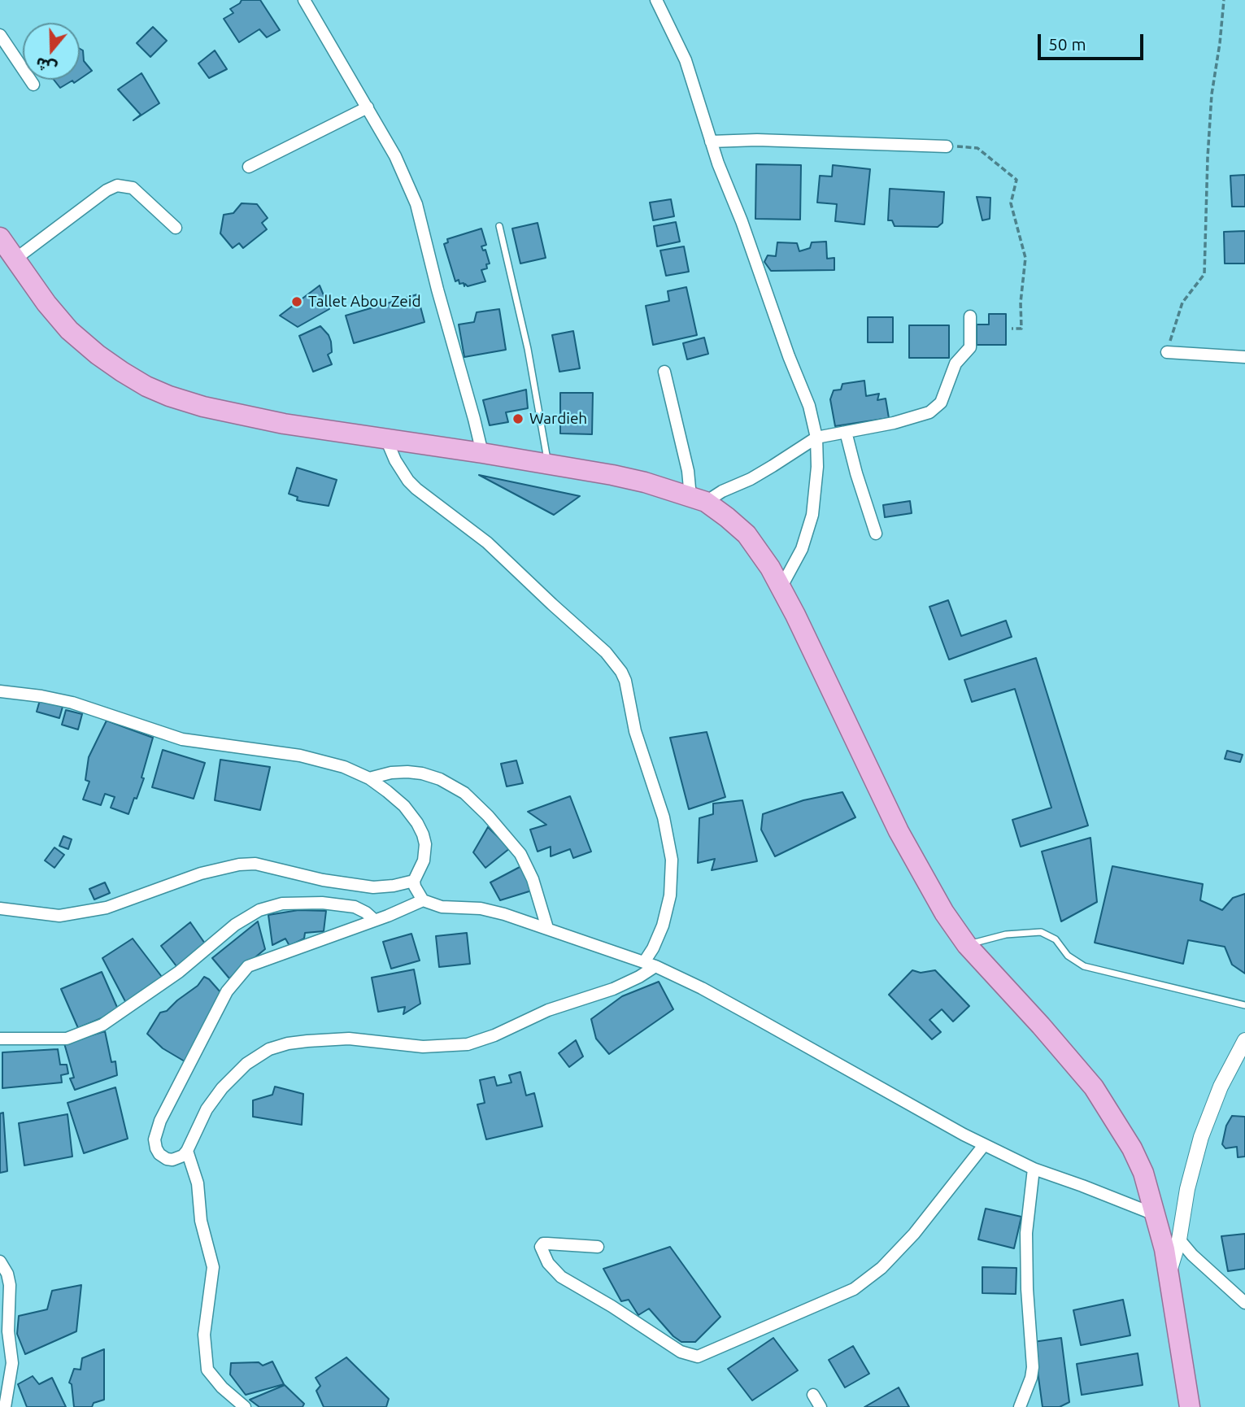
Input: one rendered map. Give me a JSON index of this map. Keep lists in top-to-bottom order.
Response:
{
  "places": ["Tallet Abou Zeid", "Wardieh"],
  "scale_bar": "50 m",
  "north": "bottom"
}
